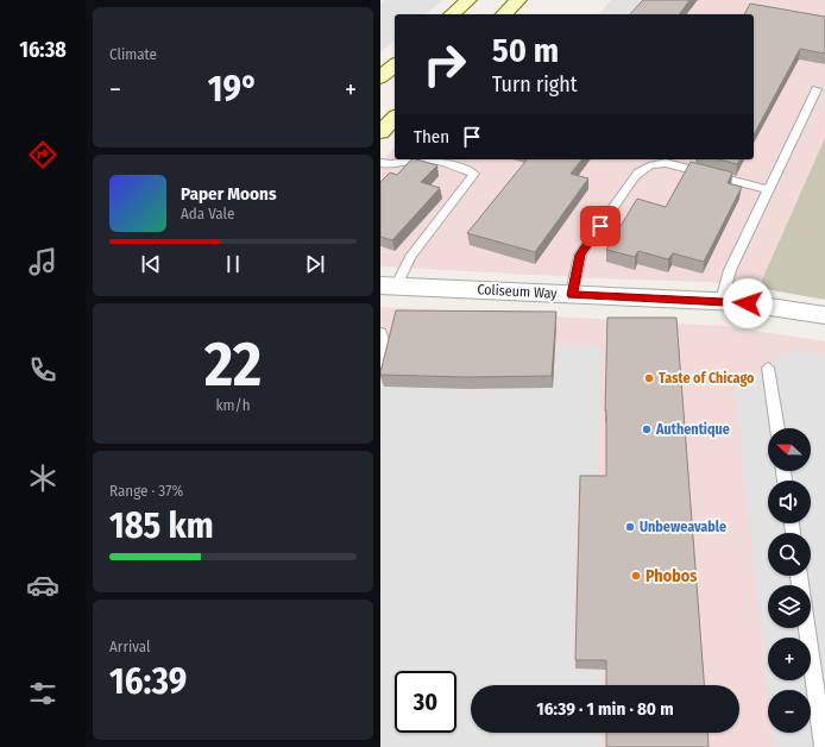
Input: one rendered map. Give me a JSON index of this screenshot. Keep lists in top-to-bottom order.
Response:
{
  "streets": {
    "street": ["Coliseum Way"]
  },
  "places": [
    "Taste of Chicago",
    "Authentique",
    "Unbeweavable",
    "Phobos"
  ],
  "north": "left",
  "page": {
    "tabs": "16:38",
    "tile": [
      "Climate",
      ["22", "km/h"],
      ["Range · 37%", "185 km"],
      ["Arrival", "16:39"]
    ],
    "turn": ["50 m", "Turn right"],
    "heat": ["−", "19°", "+"],
    "then": "Then",
    "song": ["Paper Moons", "Ada Vale"],
    "map_buttons": ["+", "−"],
    "limit": "30",
    "trip": "16:39 · 1 min · 80 m"
  }
}
